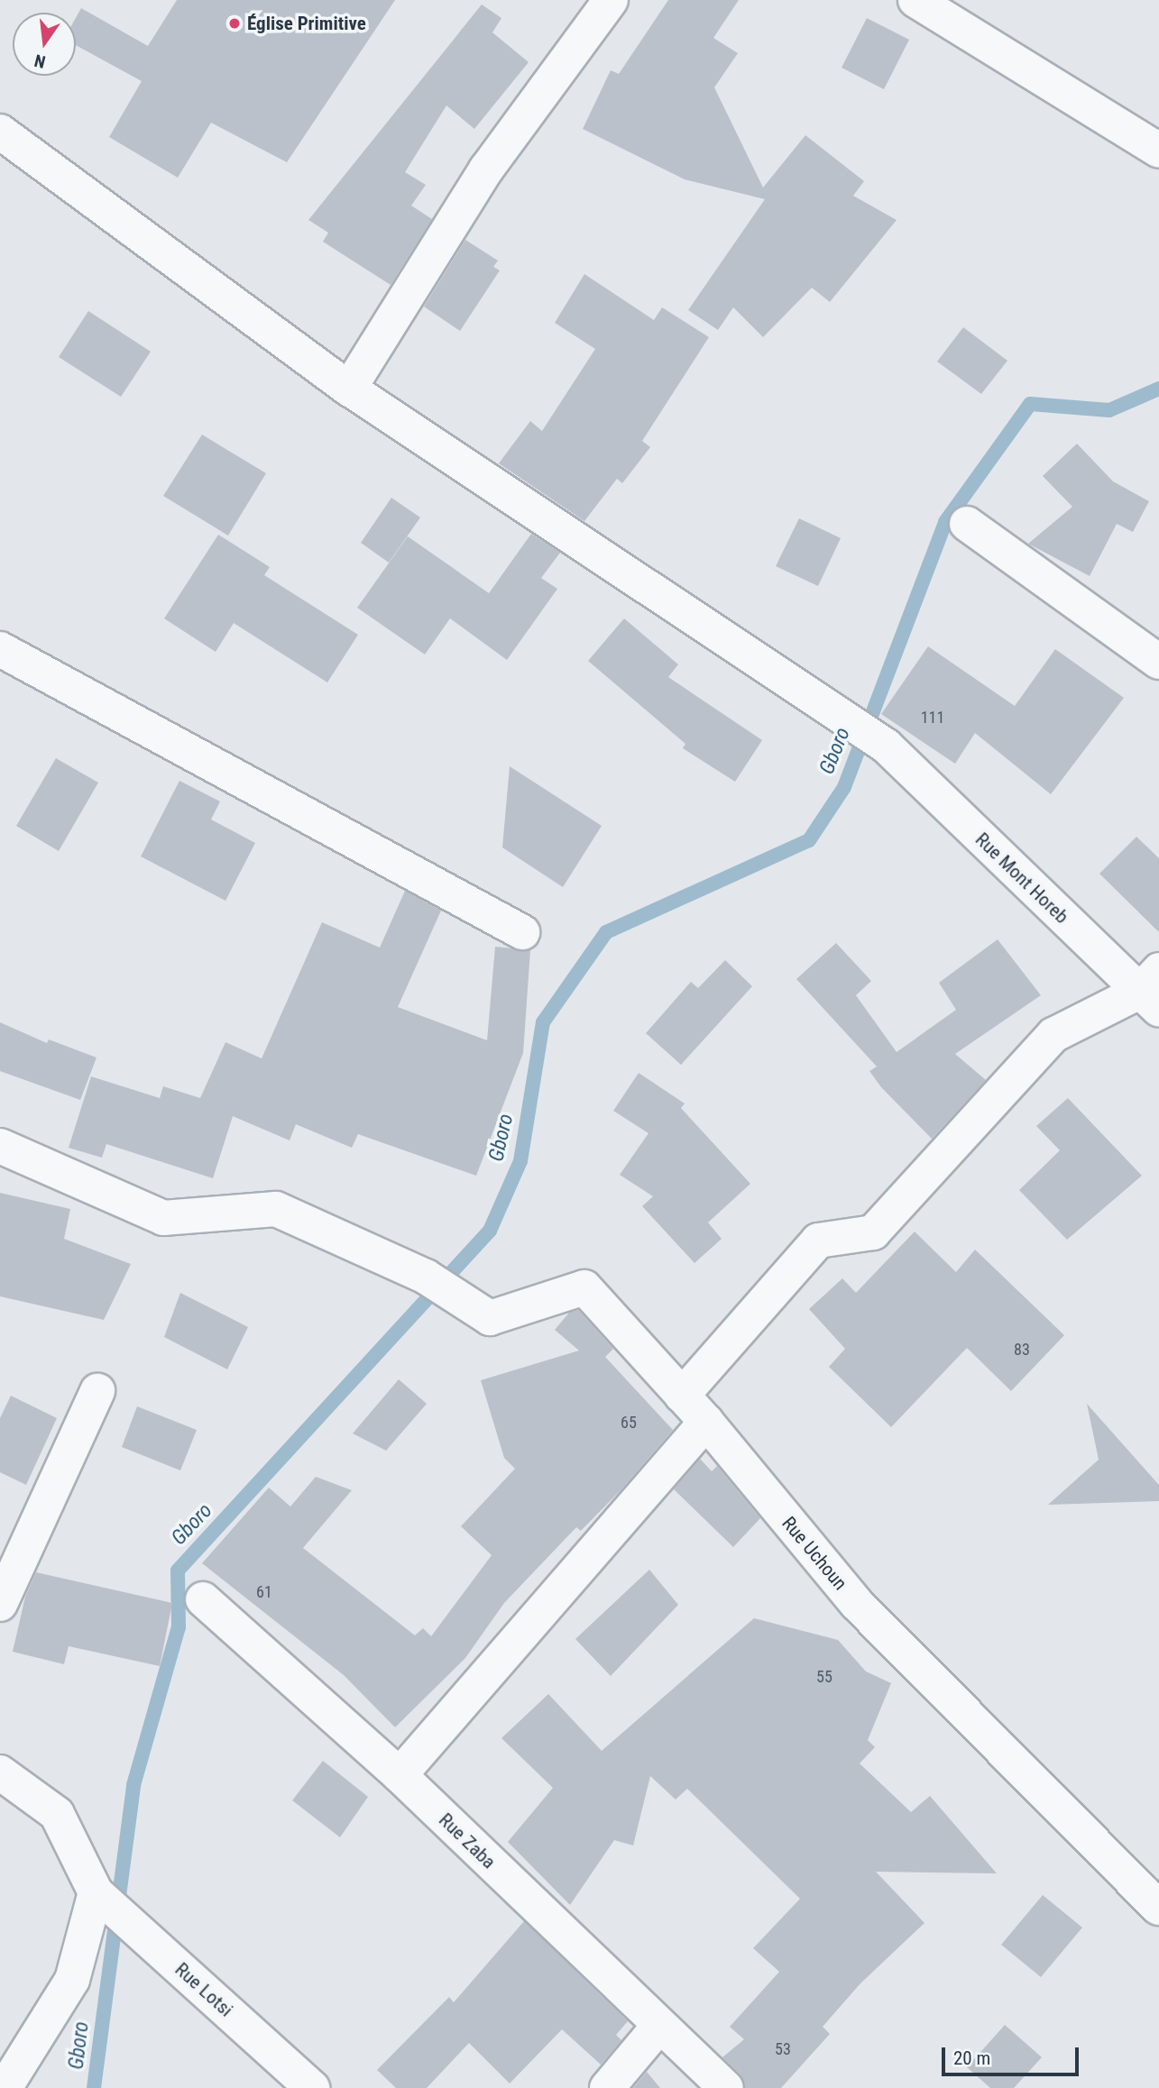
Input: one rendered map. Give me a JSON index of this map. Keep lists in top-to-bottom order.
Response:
{
  "streets": {
    "street": [
      "Rue Mont Horeb",
      "Rue Uchoun",
      "Rue Zaba",
      "Rue Lotsi"
    ]
  },
  "water": ["Gboro"],
  "places": ["Église Primitive"],
  "house_numbers": [
    "111",
    "83",
    "65",
    "61",
    "55",
    "53"
  ],
  "scale_bar": "20 m",
  "north": "bottom"
}
